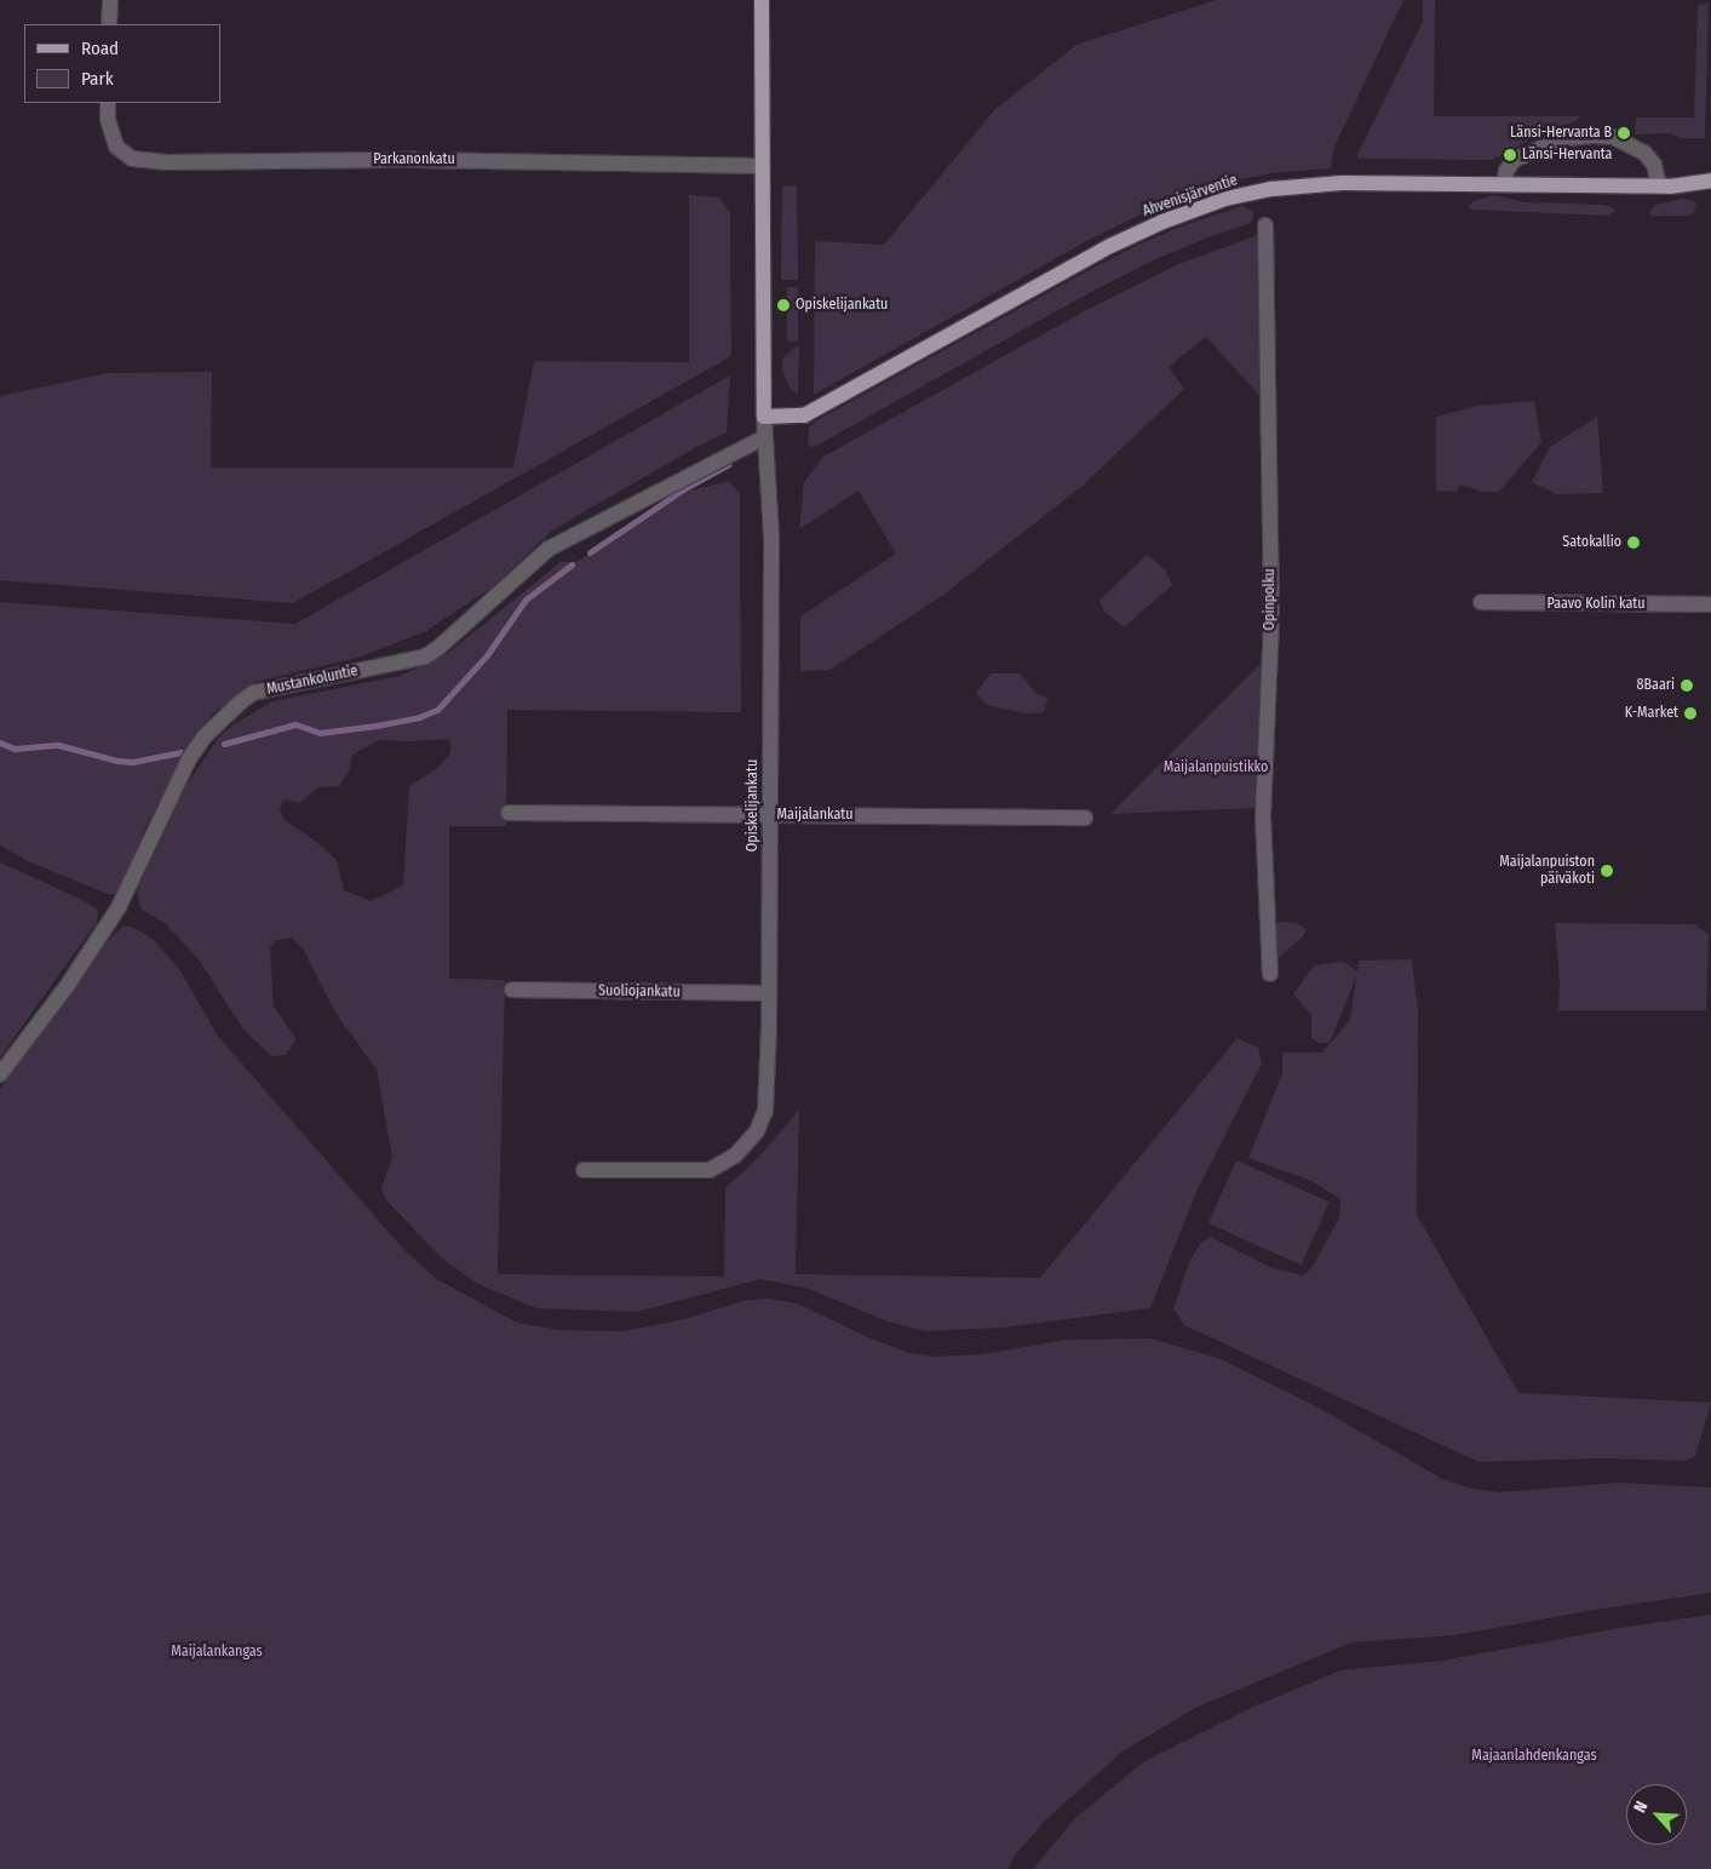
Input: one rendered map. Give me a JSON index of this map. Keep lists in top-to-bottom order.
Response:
{
  "streets": {
    "main road": ["Ahvenisjärventie", "Opiskelijankatu"],
    "street": [
      "Parkanonkatu",
      "Opinpolku",
      "Paavo Kolin katu",
      "Mustankoluntie",
      "Maijalankatu",
      "Suoliojankatu"
    ]
  },
  "crossings": [
    ["Parkanonkatu", "Opiskelijankatu"],
    ["Ahvenisjärventie", "Opiskelijankatu"],
    ["Mustankoluntie", "Opiskelijankatu"],
    ["Opiskelijankatu", "Maijalankatu"],
    ["Opiskelijankatu", "Suoliojankatu"]
  ],
  "parks": ["Maijalanpuistikko", "Maijalankangas", "Majaanlahdenkangas"],
  "places": [
    "Länsi-Hervanta B",
    "Länsi-Hervanta",
    "Opiskelijankatu",
    "Satokallio",
    "8Baari",
    "K-Market",
    "Maijalanpuiston päiväkoti"
  ],
  "legend": ["Road", "Park"],
  "north": "top left"
}
